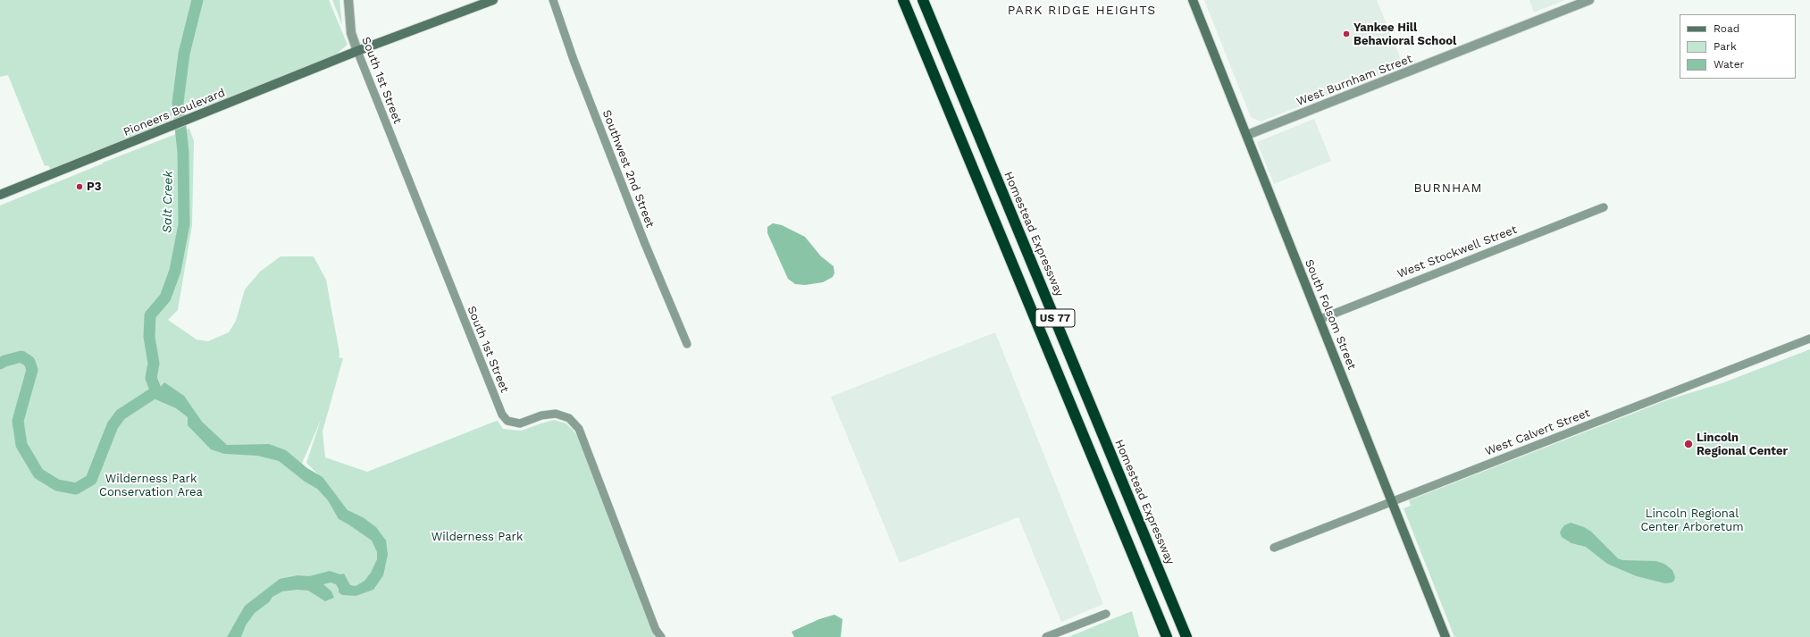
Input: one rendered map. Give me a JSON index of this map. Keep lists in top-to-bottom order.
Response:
{
  "streets": {
    "highway": ["Homestead Expressway", "US 77"],
    "main road": ["Pioneers Boulevard", "South Folsom Street"],
    "street": [
      "South 1st Street",
      "West Burnham Street",
      "Southwest 2nd Street",
      "West Stockwell Street",
      "West Calvert Street"
    ]
  },
  "crossings": [
    ["South 1st Street", "Pioneers Boulevard"],
    ["West Burnham Street", "South Folsom Street"],
    ["West Stockwell Street", "South Folsom Street"],
    ["South Folsom Street", "West Calvert Street"]
  ],
  "districts": ["PARK RIDGE HEIGHTS", "BURNHAM"],
  "water": ["Salt Creek"],
  "parks": ["Wilderness Park Conservation Area", "Lincoln Regional Center Arboretum", "Wilderness Park"],
  "places": ["Yankee Hill Behavioral School", "P3", "Lincoln Regional Center"],
  "legend": ["Road", "Park", "Water"]
}
